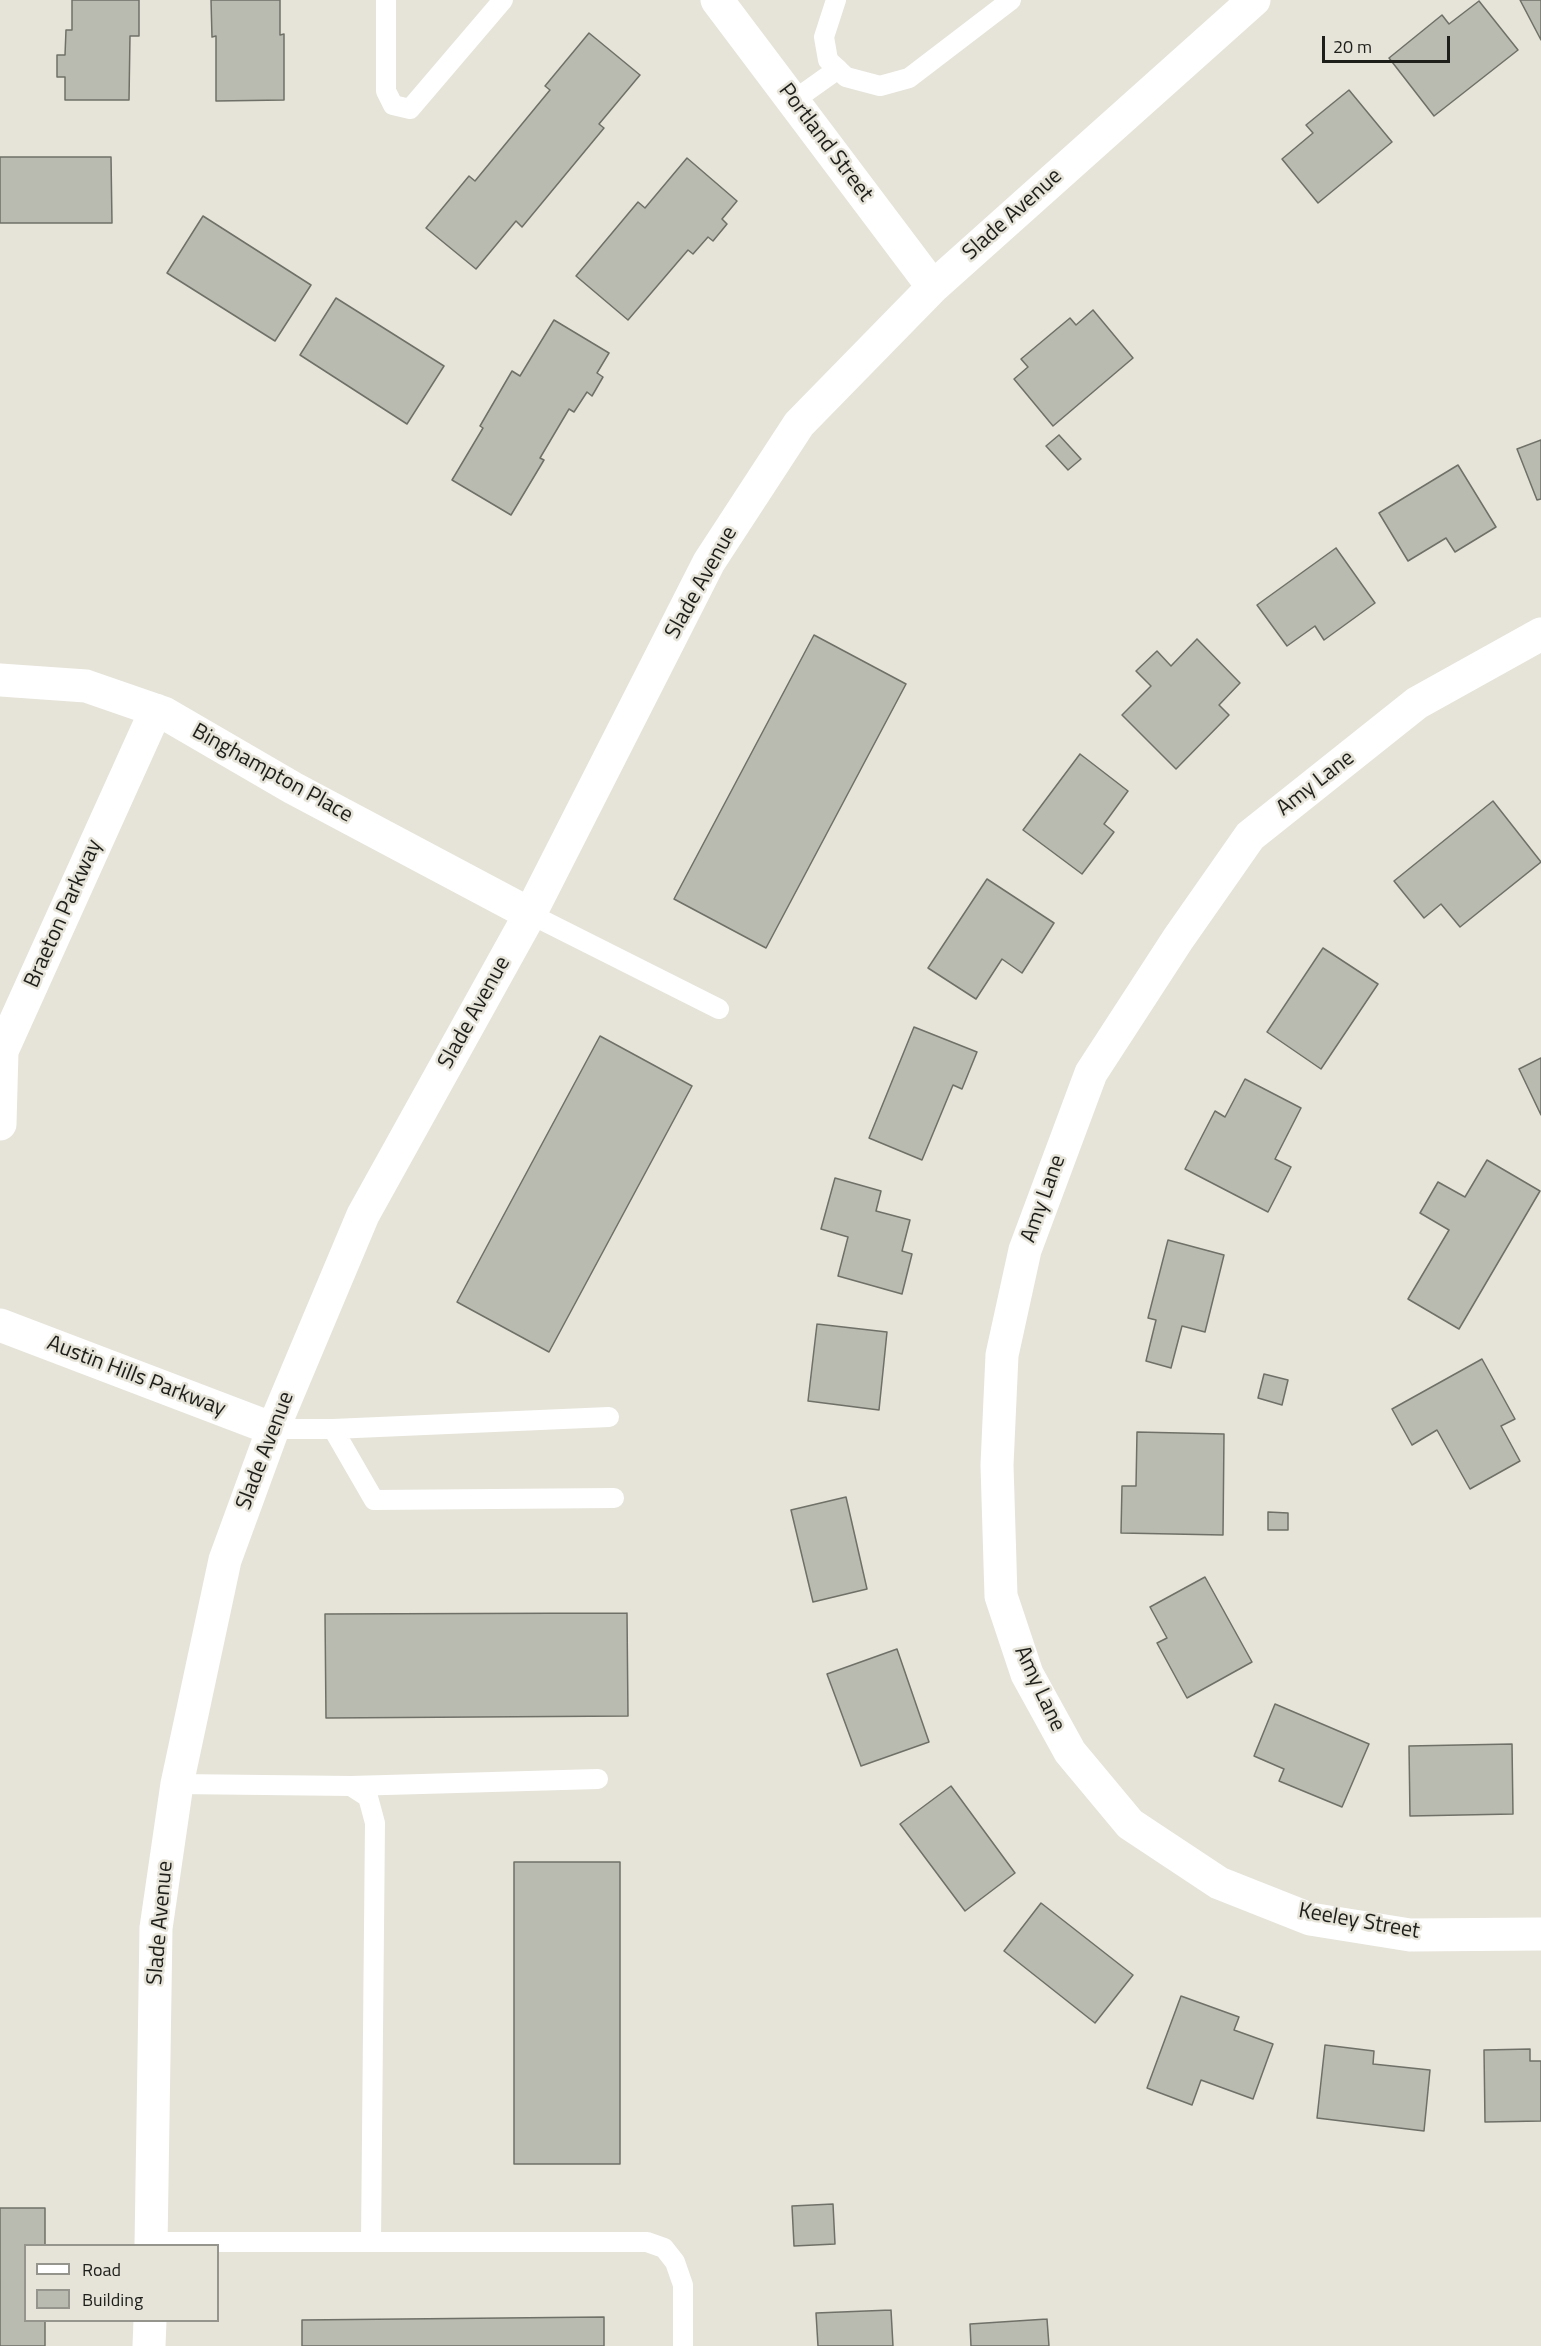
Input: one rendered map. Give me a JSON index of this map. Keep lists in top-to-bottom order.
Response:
{
  "streets": {
    "street": [
      "Portland Street",
      "Slade Avenue",
      "Binghampton Place",
      "Amy Lane",
      "Braeton Parkway",
      "Austin Hills Parkway",
      "Keeley Street"
    ]
  },
  "crossings": [
    ["Portland Street", "Slade Avenue"],
    ["Slade Avenue", "Binghampton Place"],
    ["Slade Avenue", "Austin Hills Parkway"],
    ["Binghampton Place", "Braeton Parkway"],
    ["Amy Lane", "Keeley Street"]
  ],
  "legend": ["Road", "Building"],
  "scale_bar": "20 m"
}
